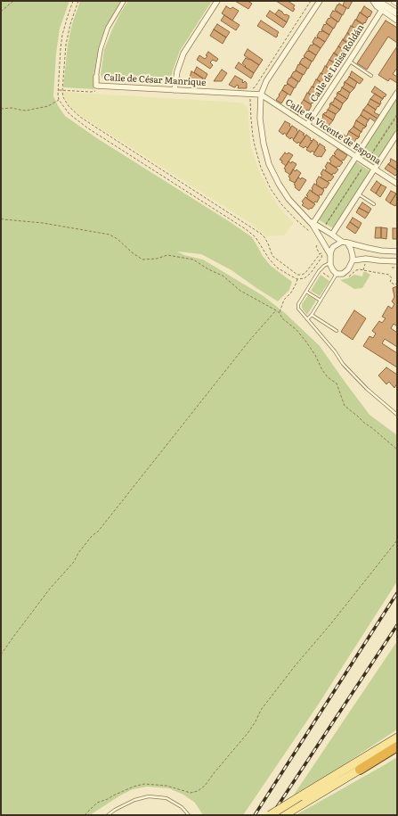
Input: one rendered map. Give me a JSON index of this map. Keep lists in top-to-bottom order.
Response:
{
  "streets": {
    "street": ["Calle de Luisa Roldán", "Calle de César Manrique", "Calle de Vicente de Espona"]
  },
  "crossings": [
    ["Calle de Luisa Roldán", "Calle de Vicente de Espona"],
    ["Calle de César Manrique", "Calle de Vicente de Espona"]
  ]
}
